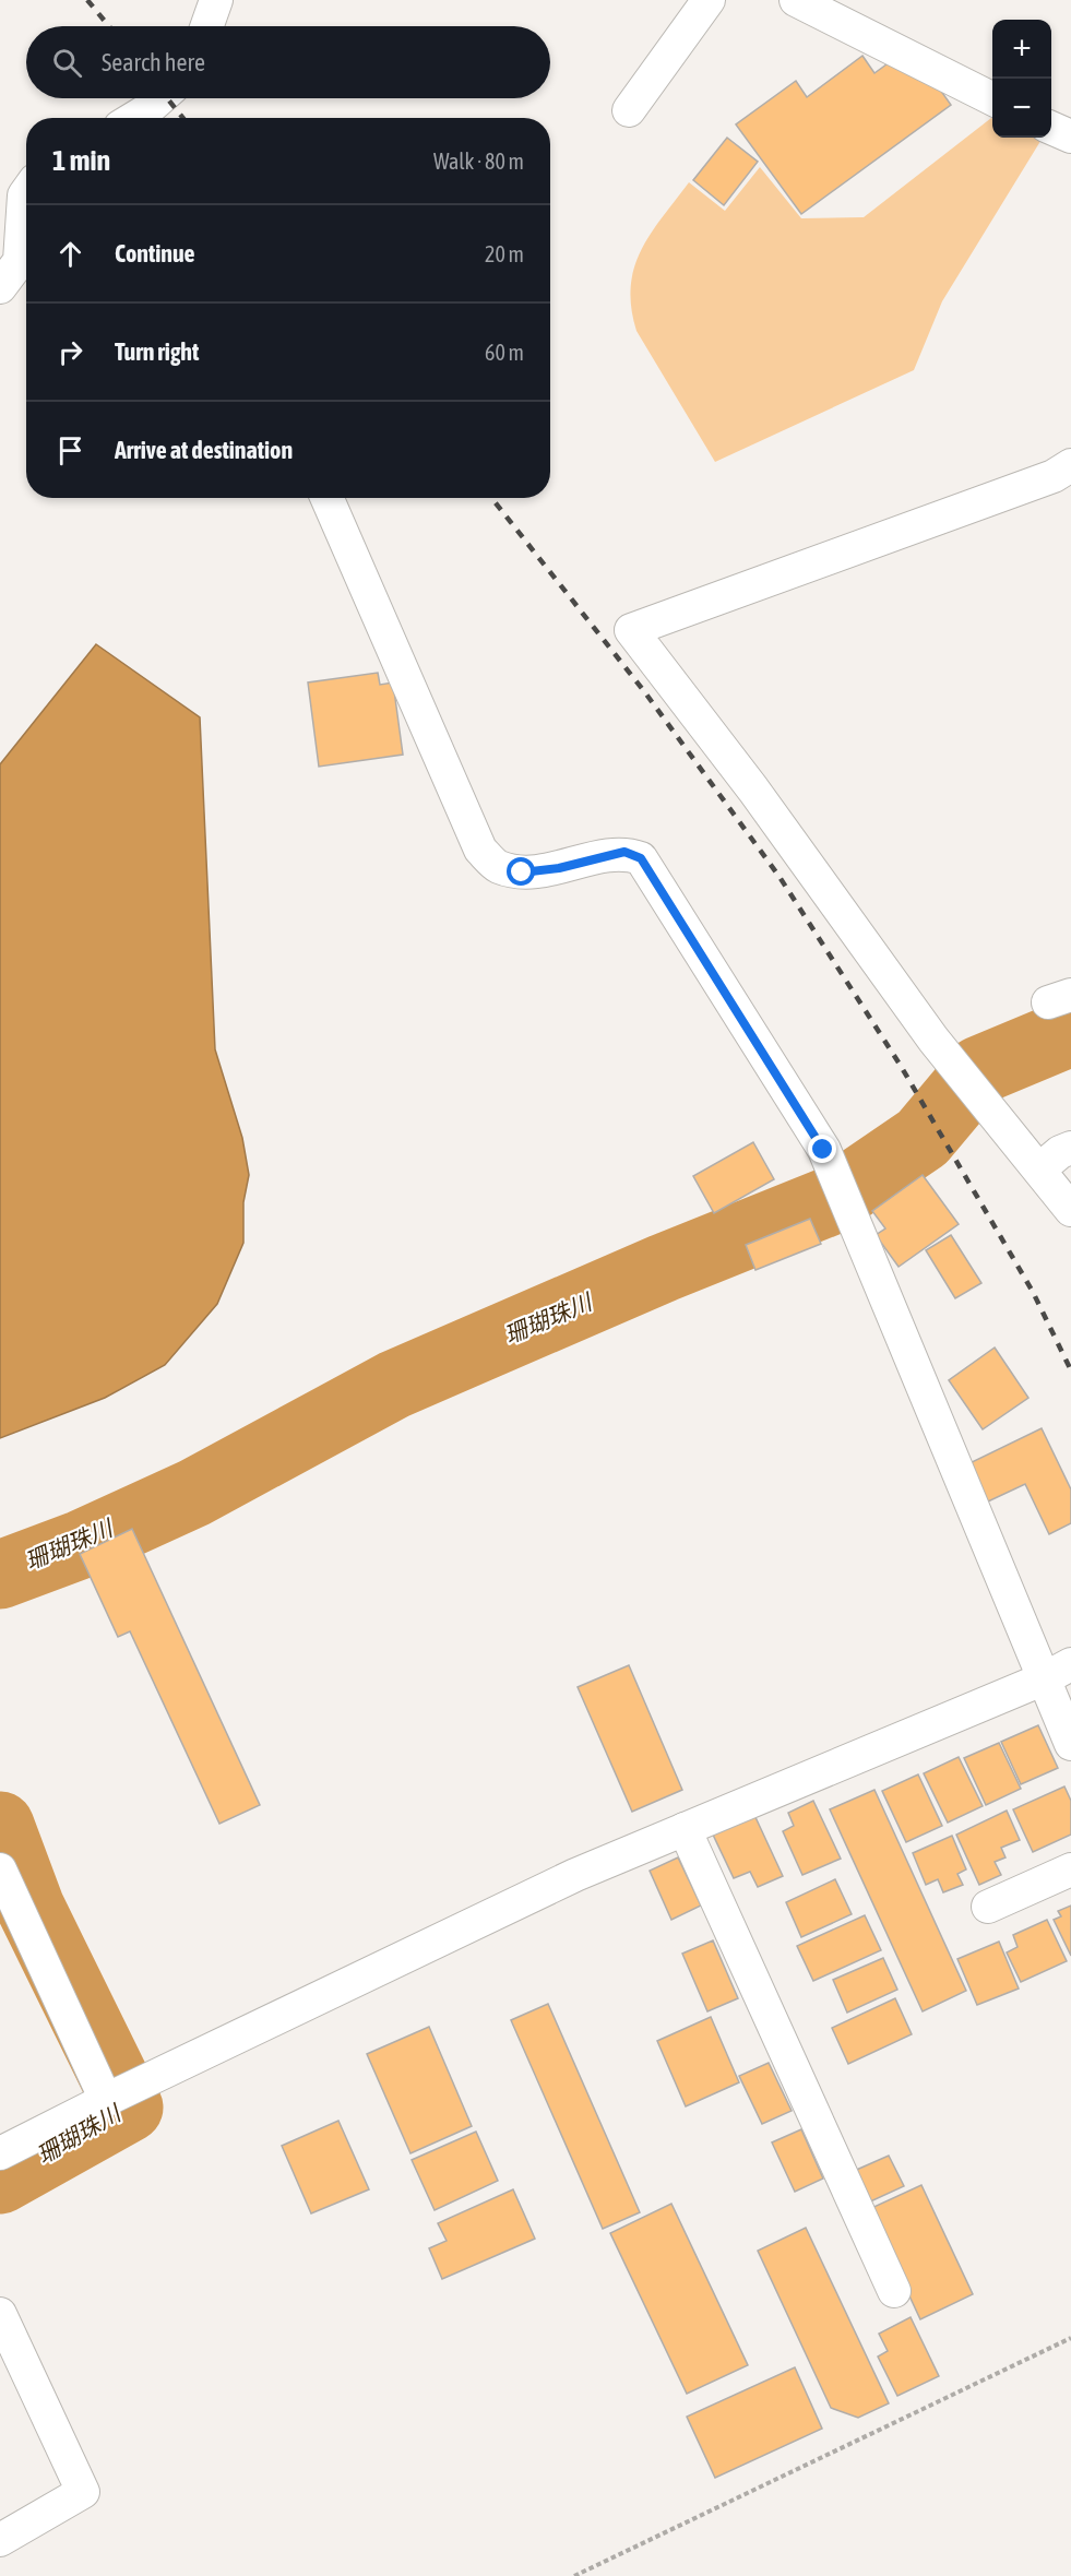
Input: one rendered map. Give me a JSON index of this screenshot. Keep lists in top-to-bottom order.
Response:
{
  "water": ["珊瑚珠川"],
  "page": {
    "map_buttons": ["+", "−"],
    "search": "Search here",
    "heading": ["1 min", "Walk · 80 m"],
    "list": [
      ["Continue", "20 m"],
      ["Turn right", "60 m"],
      "Arrive at destination"
    ]
  }
}
